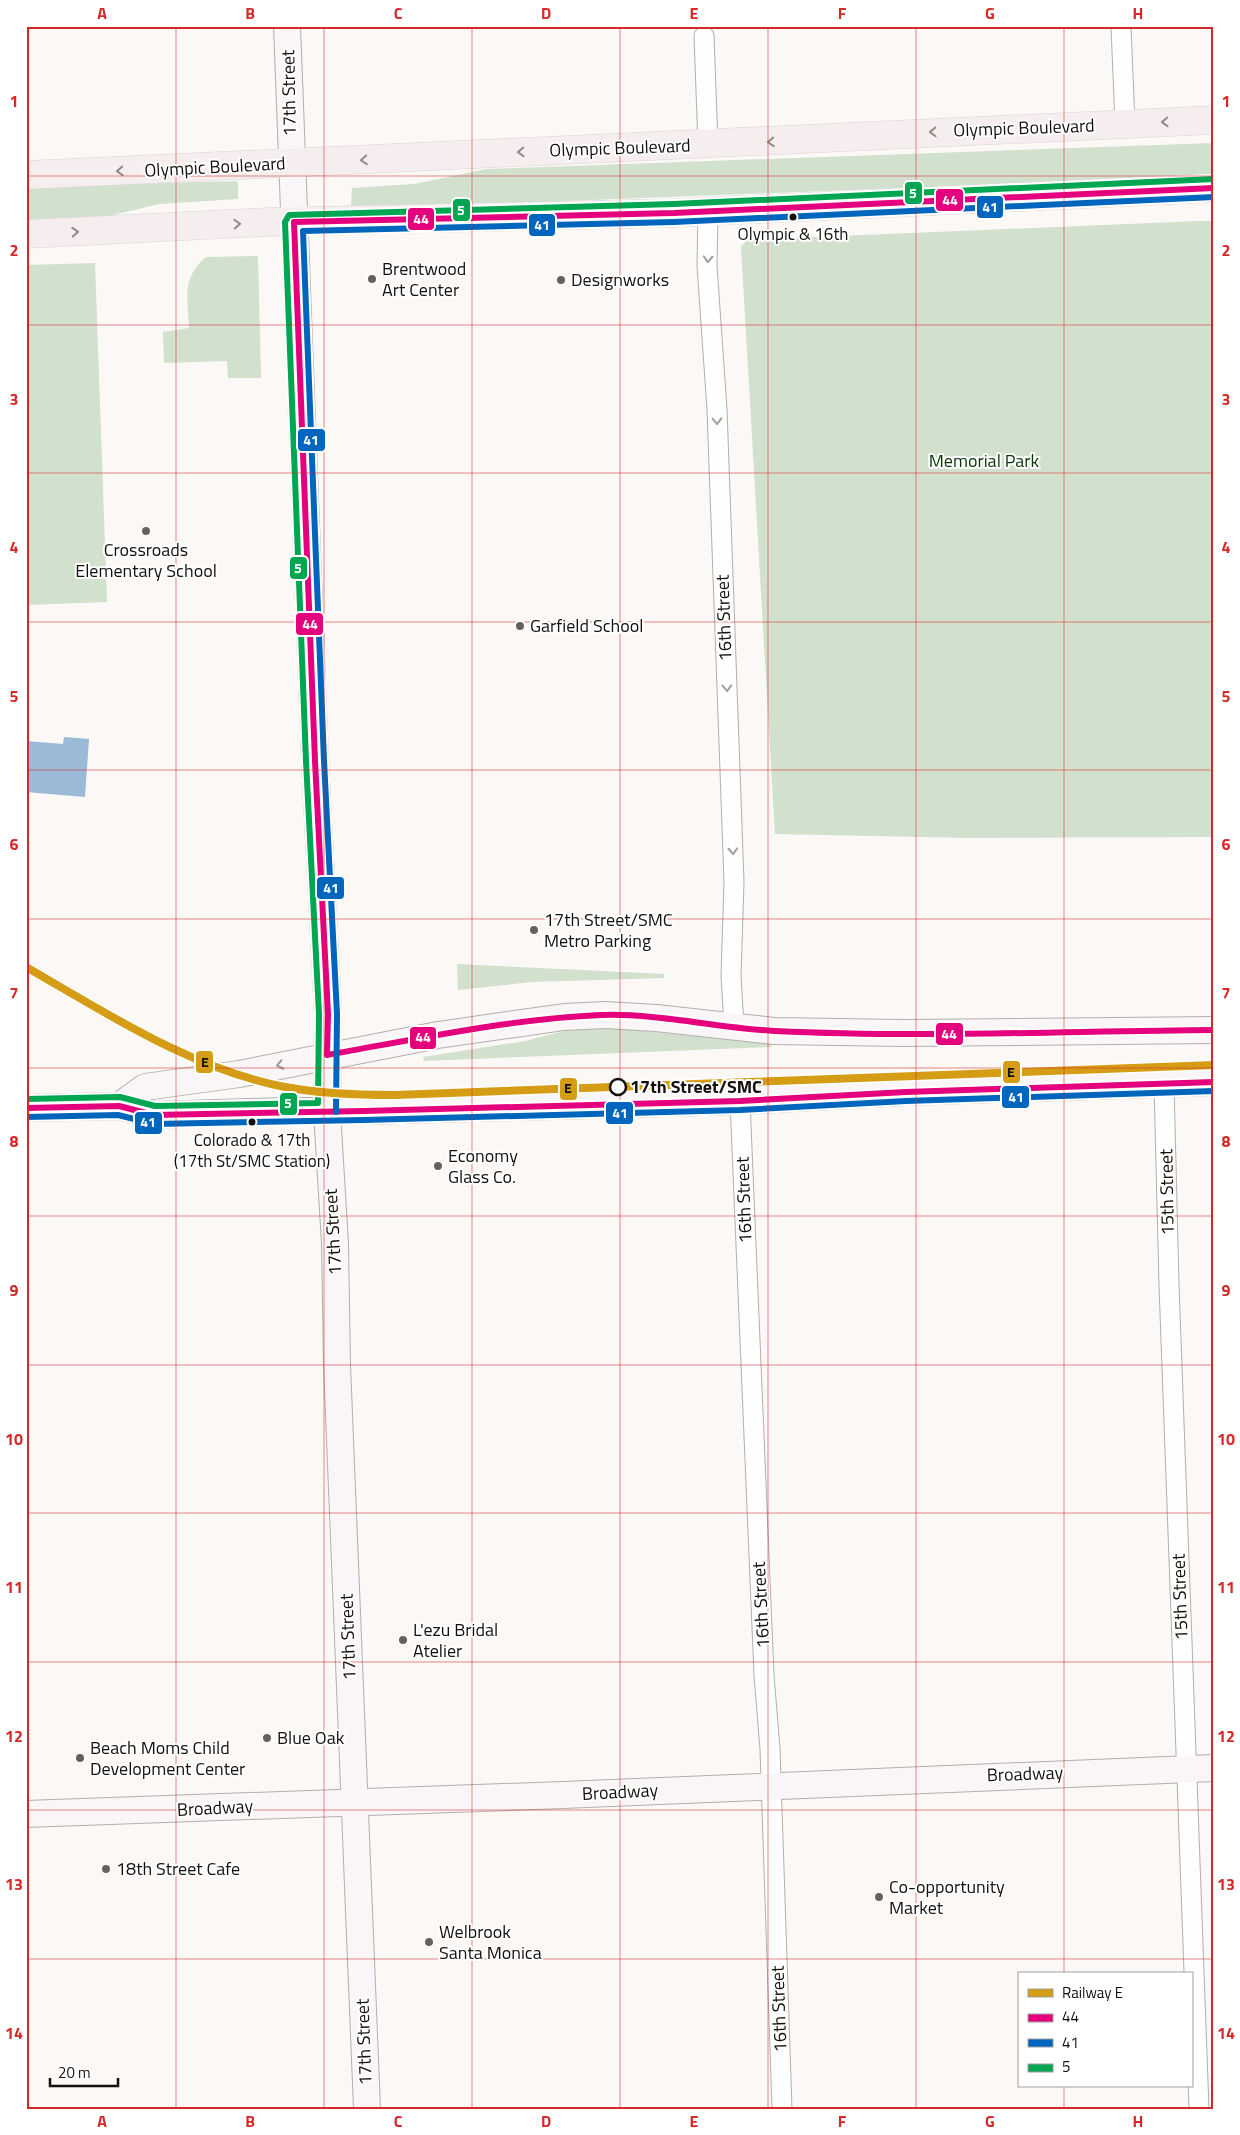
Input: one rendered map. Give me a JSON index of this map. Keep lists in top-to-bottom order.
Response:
{
  "streets": {
    "main road": ["Olympic Boulevard"],
    "street": [
      "17th Street",
      "16th Street",
      "15th Street",
      "Broadway"
    ]
  },
  "crossings": [
    ["17th Street", "Olympic Boulevard"],
    ["17th Street", "Broadway"],
    ["16th Street", "Broadway"],
    ["15th Street", "Broadway"]
  ],
  "one_way": ["16th Street"],
  "parks": ["Memorial Park"],
  "places": [
    "Olympic & 16th",
    "Brentwood Art Center",
    "Designworks",
    "Crossroads Elementary School",
    "Garfield School",
    "17th Street/SMC Metro Parking",
    "17th Street/SMC",
    "Colorado & 17th (17th St/SMC Station)",
    "Economy Glass Co.",
    "L'ezu Bridal Atelier",
    "Blue Oak",
    "Beach Moms Child Development Center",
    "18th Street Cafe",
    "Co-opportunity Market",
    "Welbrook Santa Monica"
  ],
  "lines": [
    "transit line 5",
    "transit line 44",
    "transit line 41",
    "rail line E"
  ],
  "legend": [
    "Railway E",
    "44",
    "41",
    "5"
  ],
  "scale_bar": "20 m",
  "grid": {
    "columns": [
      "A",
      "B",
      "C",
      "D",
      "E",
      "F",
      "G",
      "H"
    ],
    "rows": [
      "1",
      "2",
      "3",
      "4",
      "5",
      "6",
      "7",
      "8",
      "9",
      "10",
      "11",
      "12",
      "13",
      "14"
    ]
  }
}
